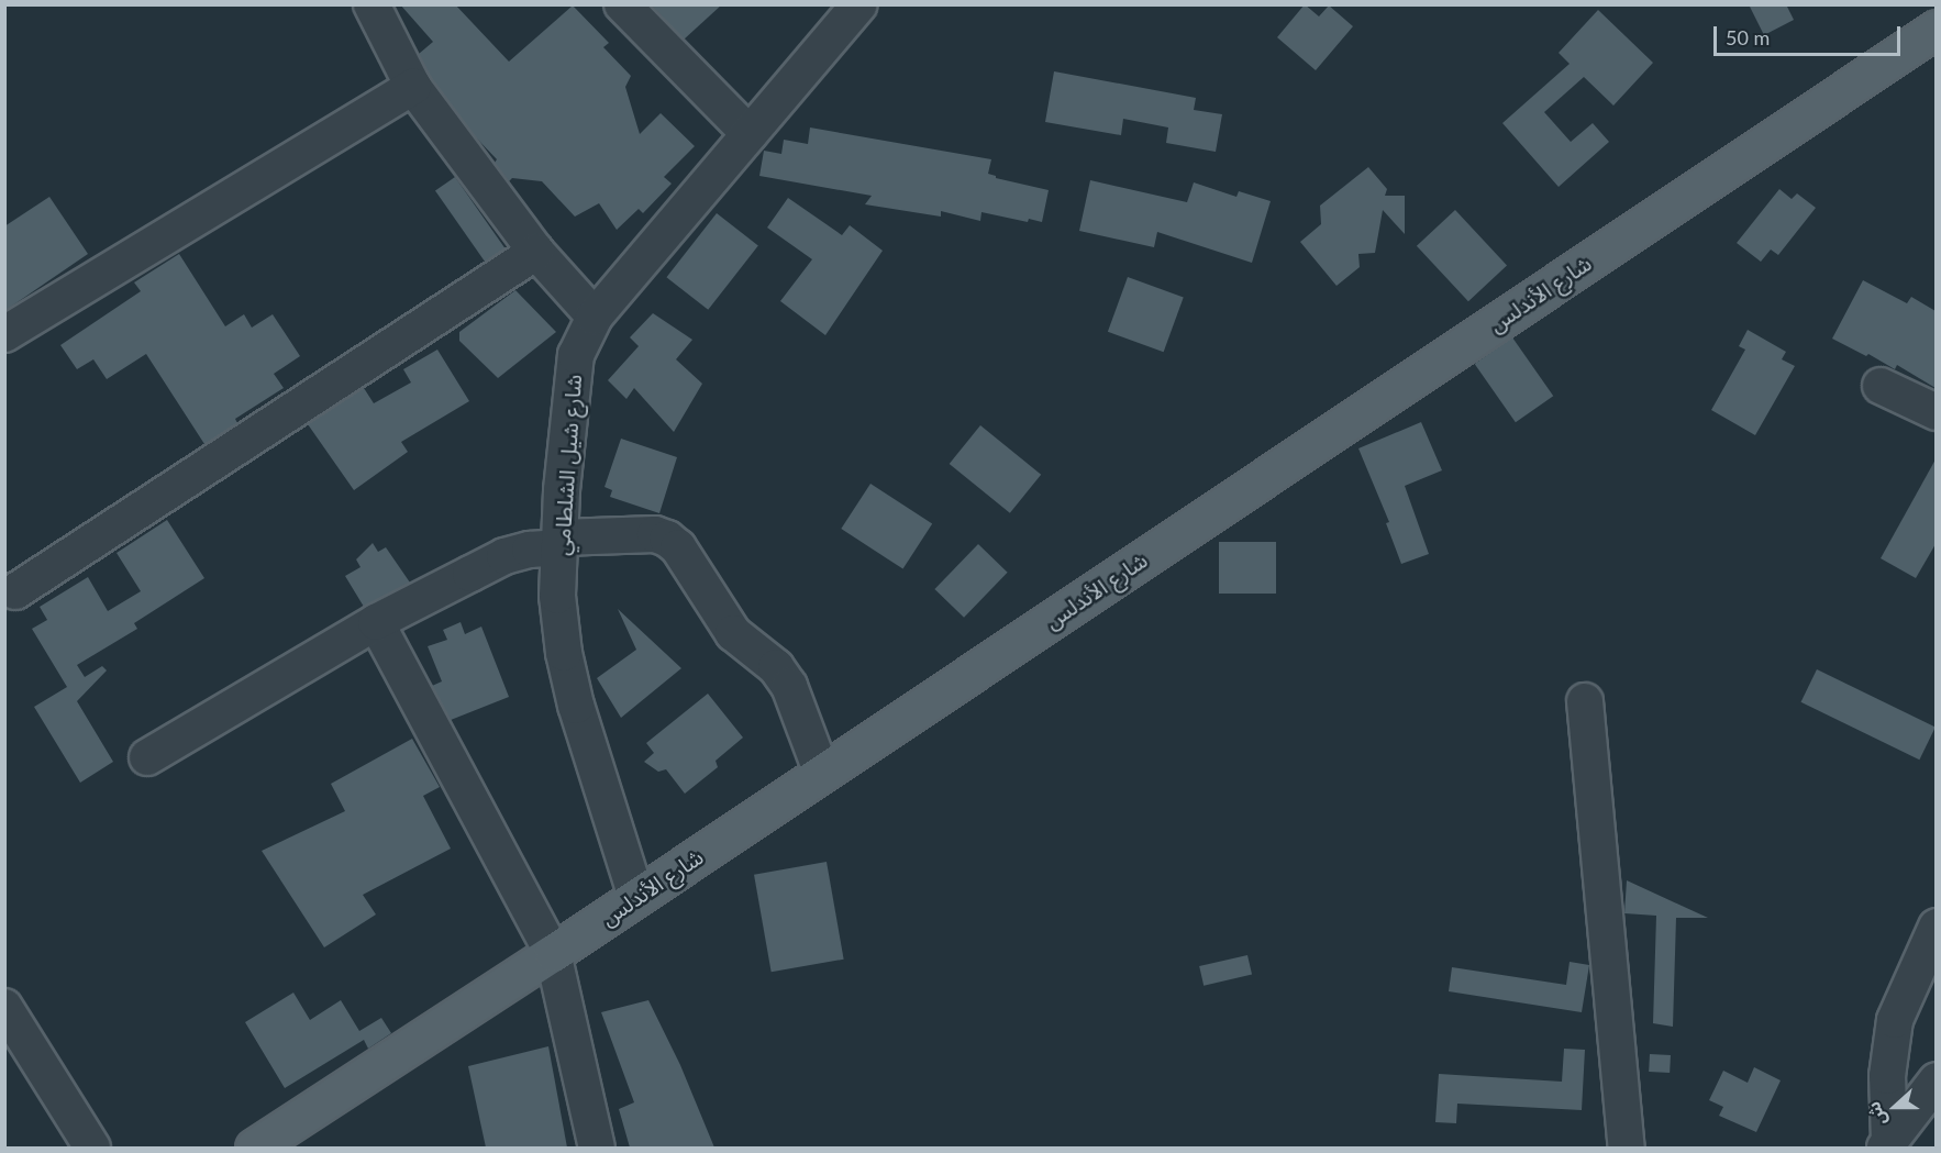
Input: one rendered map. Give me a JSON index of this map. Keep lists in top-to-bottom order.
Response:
{
  "streets": {
    "main road": ["شارع الأندلس"],
    "street": ["شارع شيل الشلطامي"]
  },
  "crossings": [
    ["شارع الأندلس", "شارع شيل الشلطامي"]
  ],
  "scale_bar": "50 m",
  "north": "left"
}
